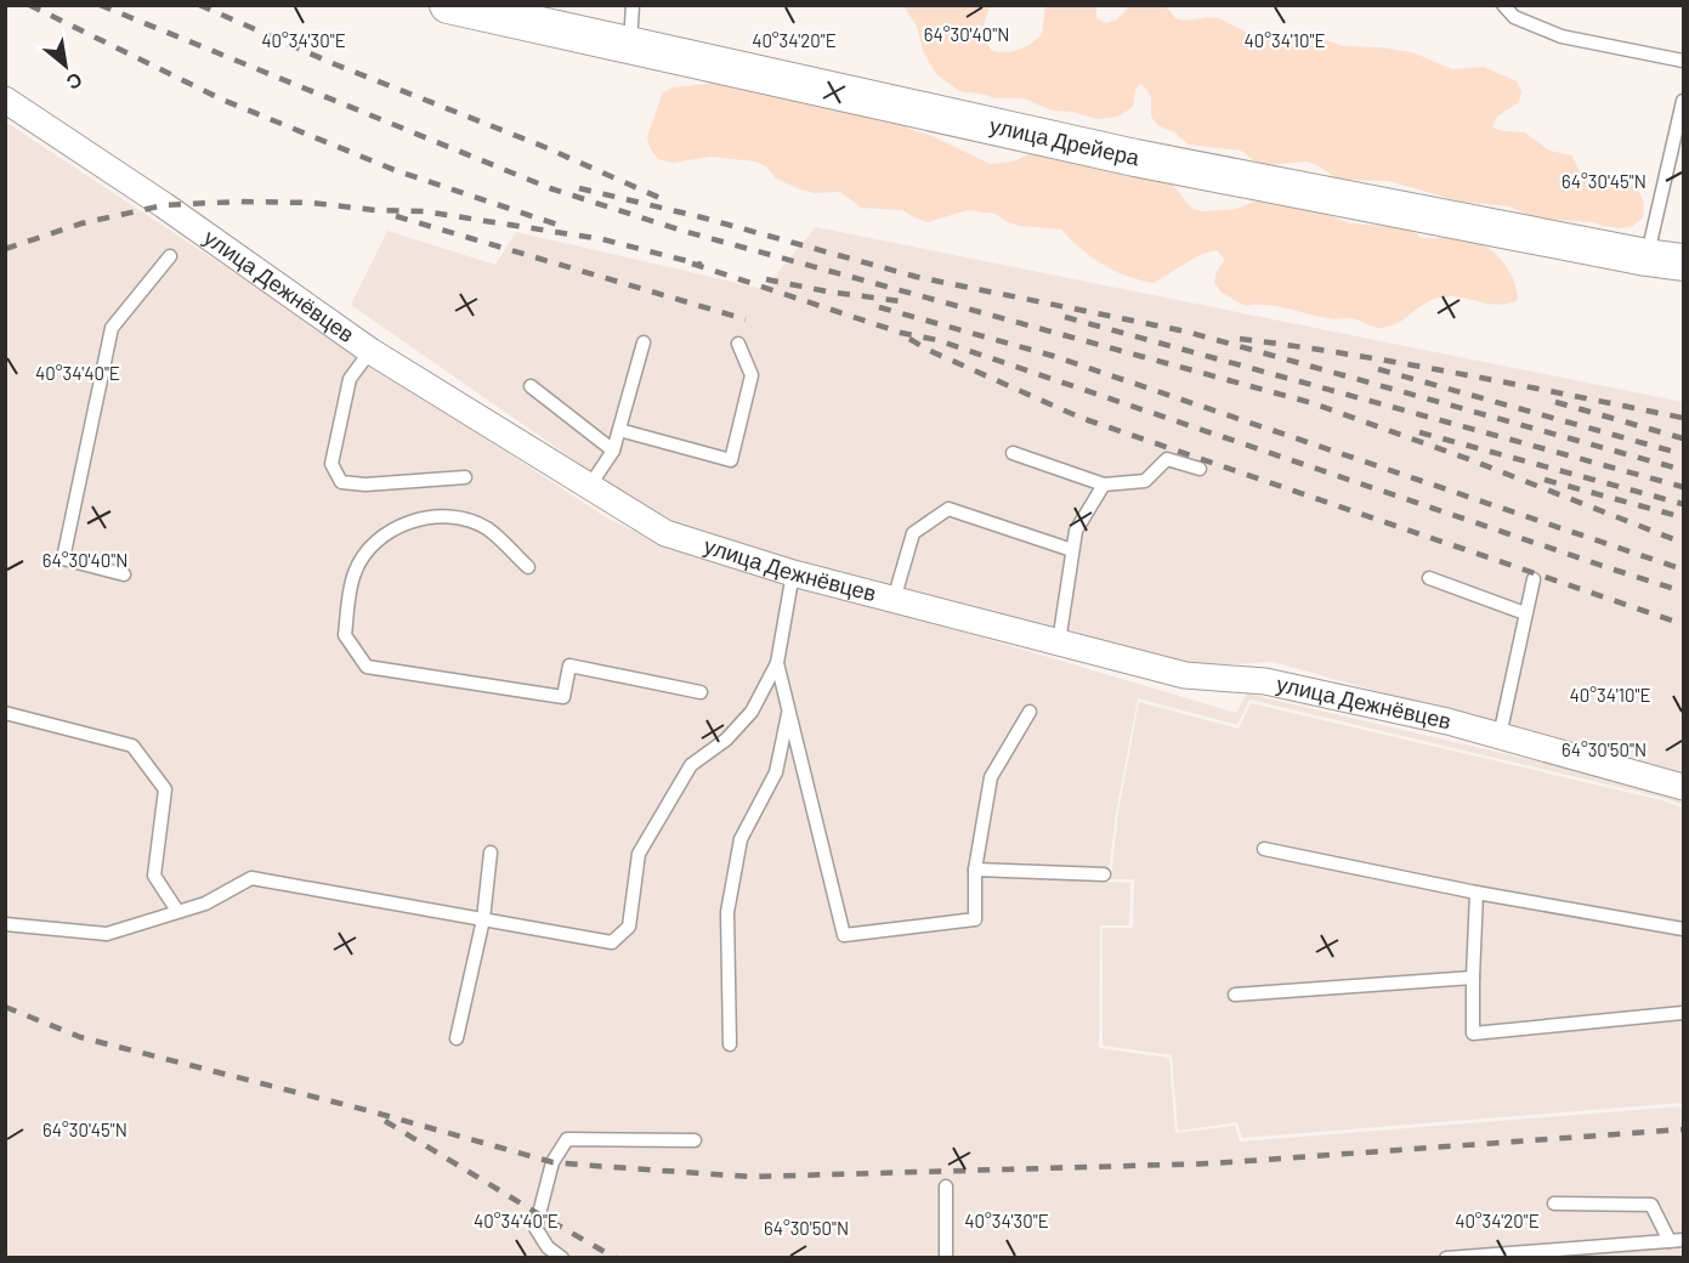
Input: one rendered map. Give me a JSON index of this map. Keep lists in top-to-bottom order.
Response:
{
  "streets": {
    "main road": ["улица Дрейера"],
    "street": ["улица Дежнёвцев"]
  },
  "north": "bottom right",
  "coordinates": [
    "64°30'40\"N",
    "40°34'30\"E",
    "40°34'20\"E",
    "40°34'10\"E",
    "64°30'45\"N",
    "40°34'40\"E",
    "64°30'50\"N"
  ]
}
